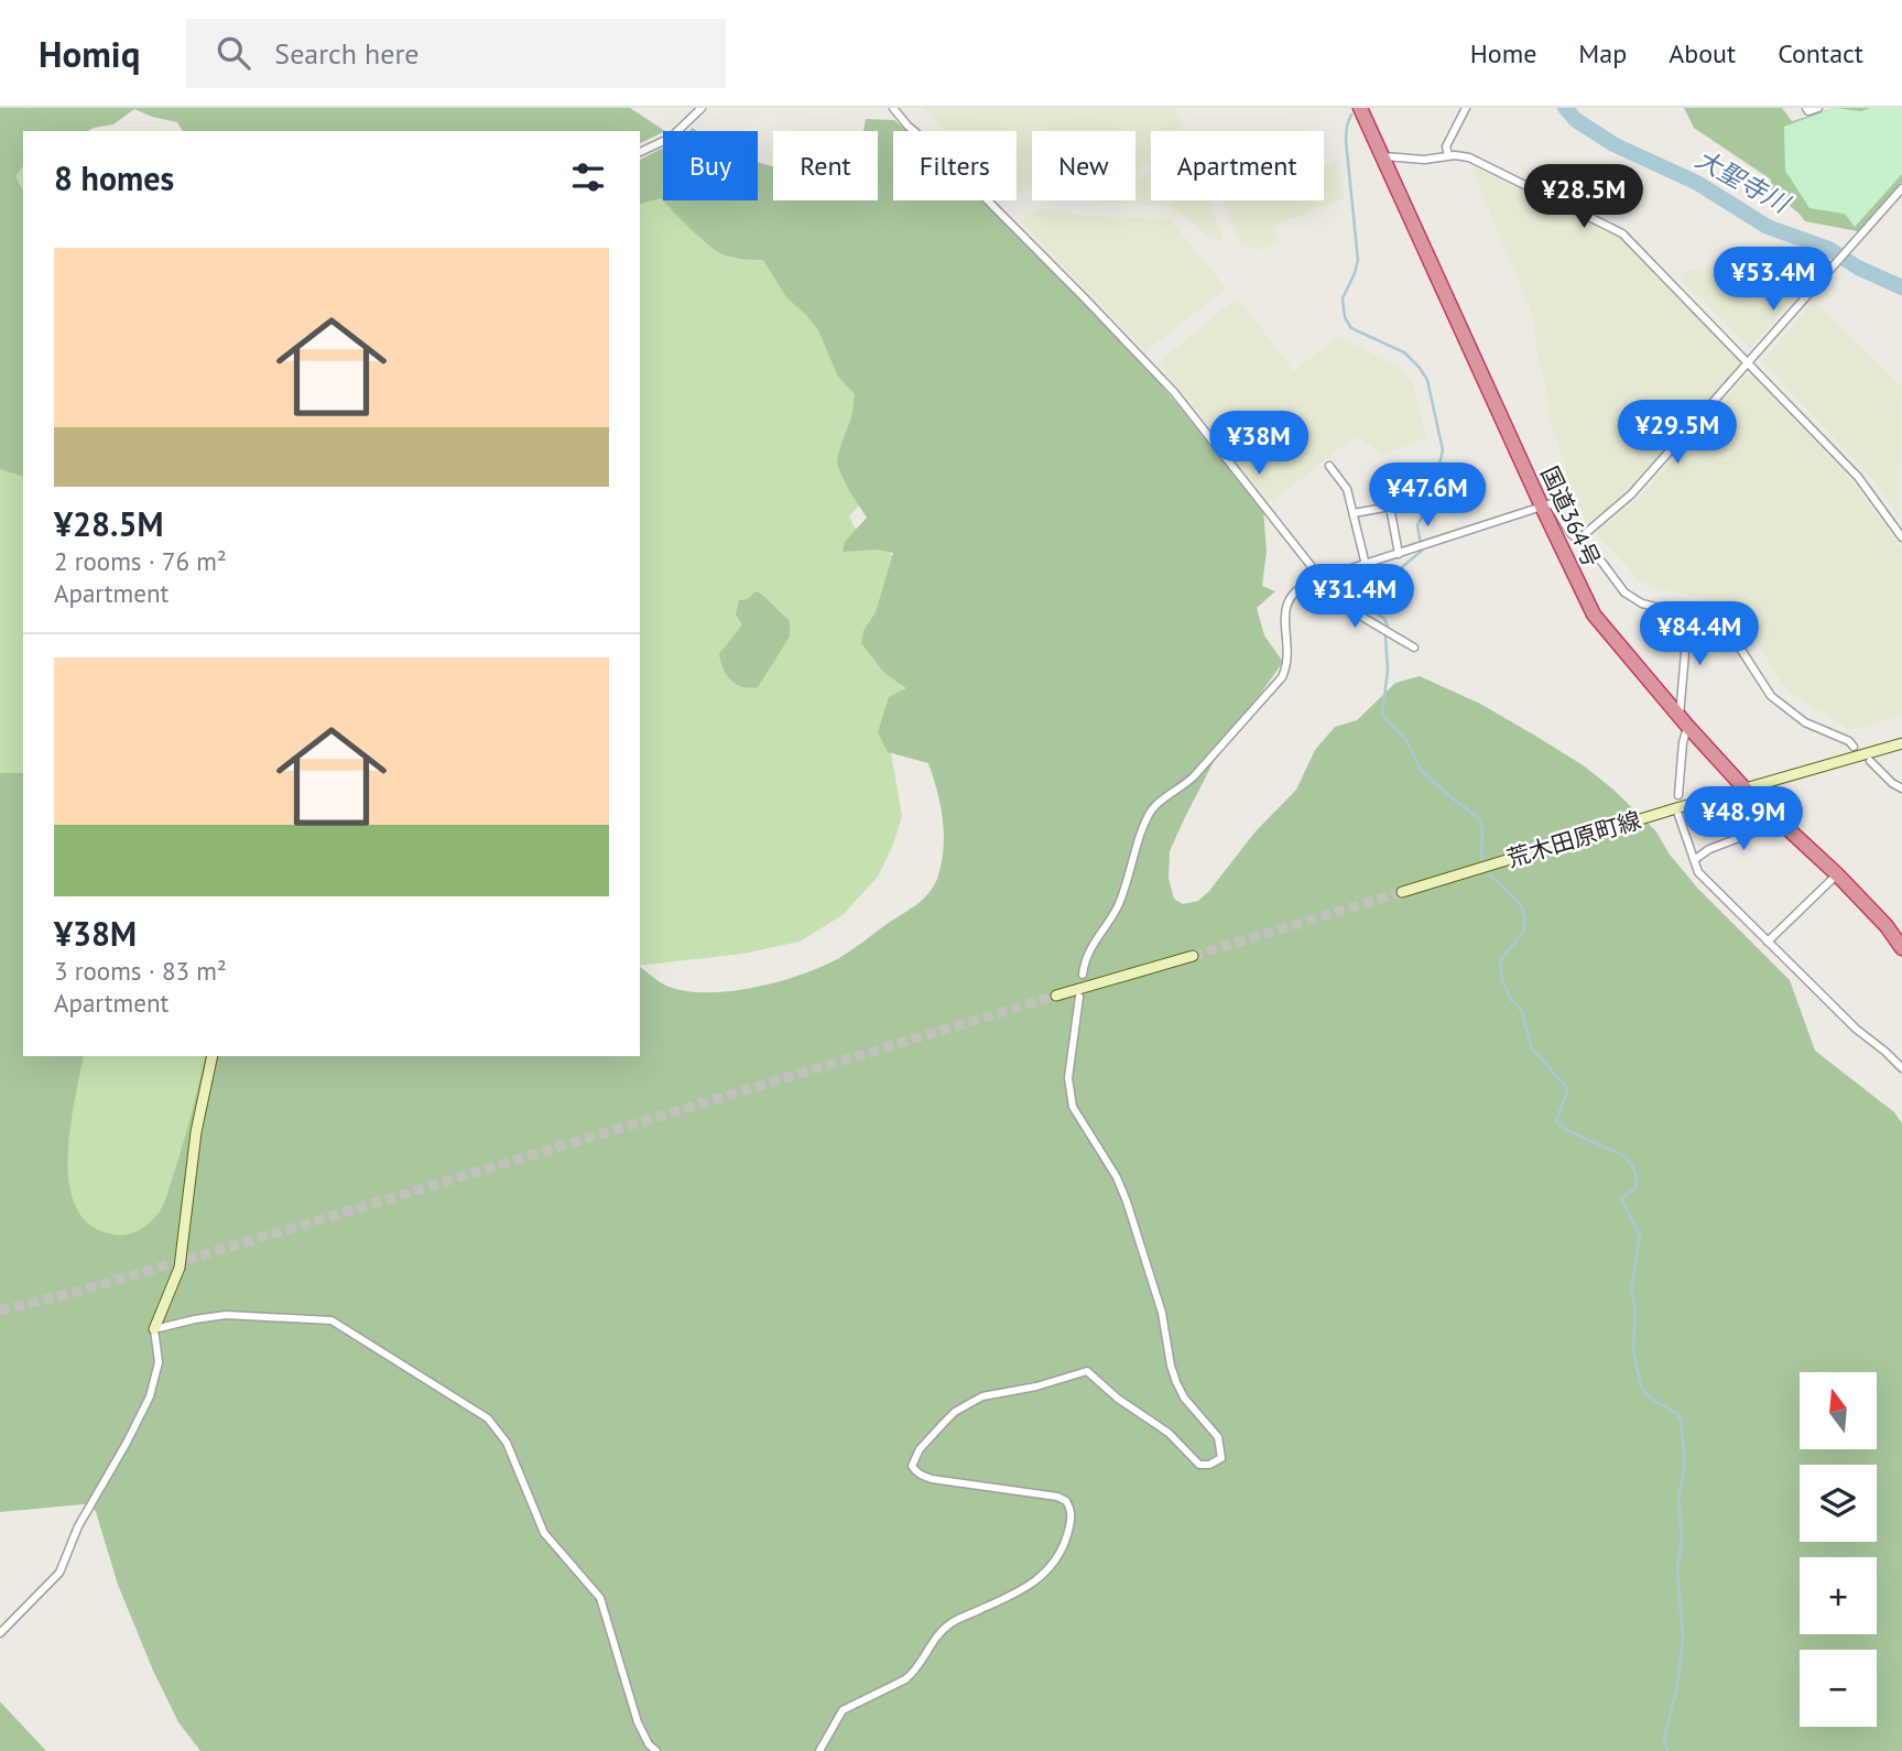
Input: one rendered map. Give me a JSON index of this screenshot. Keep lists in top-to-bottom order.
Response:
{
  "streets": {
    "highway": ["国道364号"],
    "main road": ["荒木田原町線"]
  },
  "crossings": [
    ["国道364号", "荒木田原町線"]
  ],
  "water": ["大聖寺川"],
  "north": "top",
  "page": {
    "header": "Homiq",
    "search": "Search here",
    "nav": [
      "Home",
      "Map",
      "About",
      "Contact"
    ],
    "chip": [
      "Buy",
      "Rent",
      "Filters",
      "New",
      "Apartment"
    ],
    "heading": "8 homes",
    "price": [
      "¥28.5M",
      "¥53.4M",
      "¥29.5M",
      "¥38M",
      "¥47.6M",
      "¥31.4M",
      "¥84.4M",
      "¥48.9M"
    ],
    "list": [
      {
        "name": "¥28.5M",
        "note": "2 rooms · 76 m² · Apartment"
      },
      {
        "name": "¥38M",
        "note": "3 rooms · 83 m² · Apartment"
      }
    ],
    "map_buttons": ["+", "−"]
  }
}
